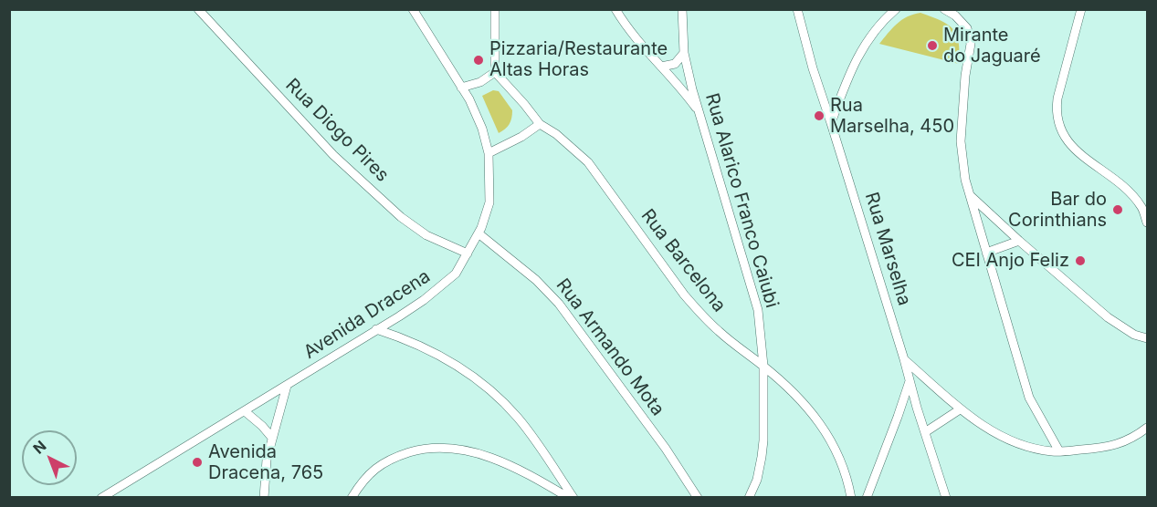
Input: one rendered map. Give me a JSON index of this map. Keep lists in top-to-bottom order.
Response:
{
  "streets": {
    "street": [
      "Rua Diogo Pires",
      "Rua Alarico Franco Caiubi",
      "Rua Marselha",
      "Rua Barcelona",
      "Avenida Dracena",
      "Rua Armando Mota"
    ]
  },
  "crossings": [
    ["Rua Diogo Pires", "Avenida Dracena"],
    ["Rua Alarico Franco Caiubi", "Rua Barcelona"],
    ["Avenida Dracena", "Rua Armando Mota"]
  ],
  "places": [
    "Mirante do Jaguaré",
    "Pizzaria/Restaurante Altas Horas",
    "Rua Marselha, 450",
    "Bar do Corinthians",
    "CEI Anjo Feliz",
    "Avenida Dracena, 765"
  ],
  "north": "top left"
}
